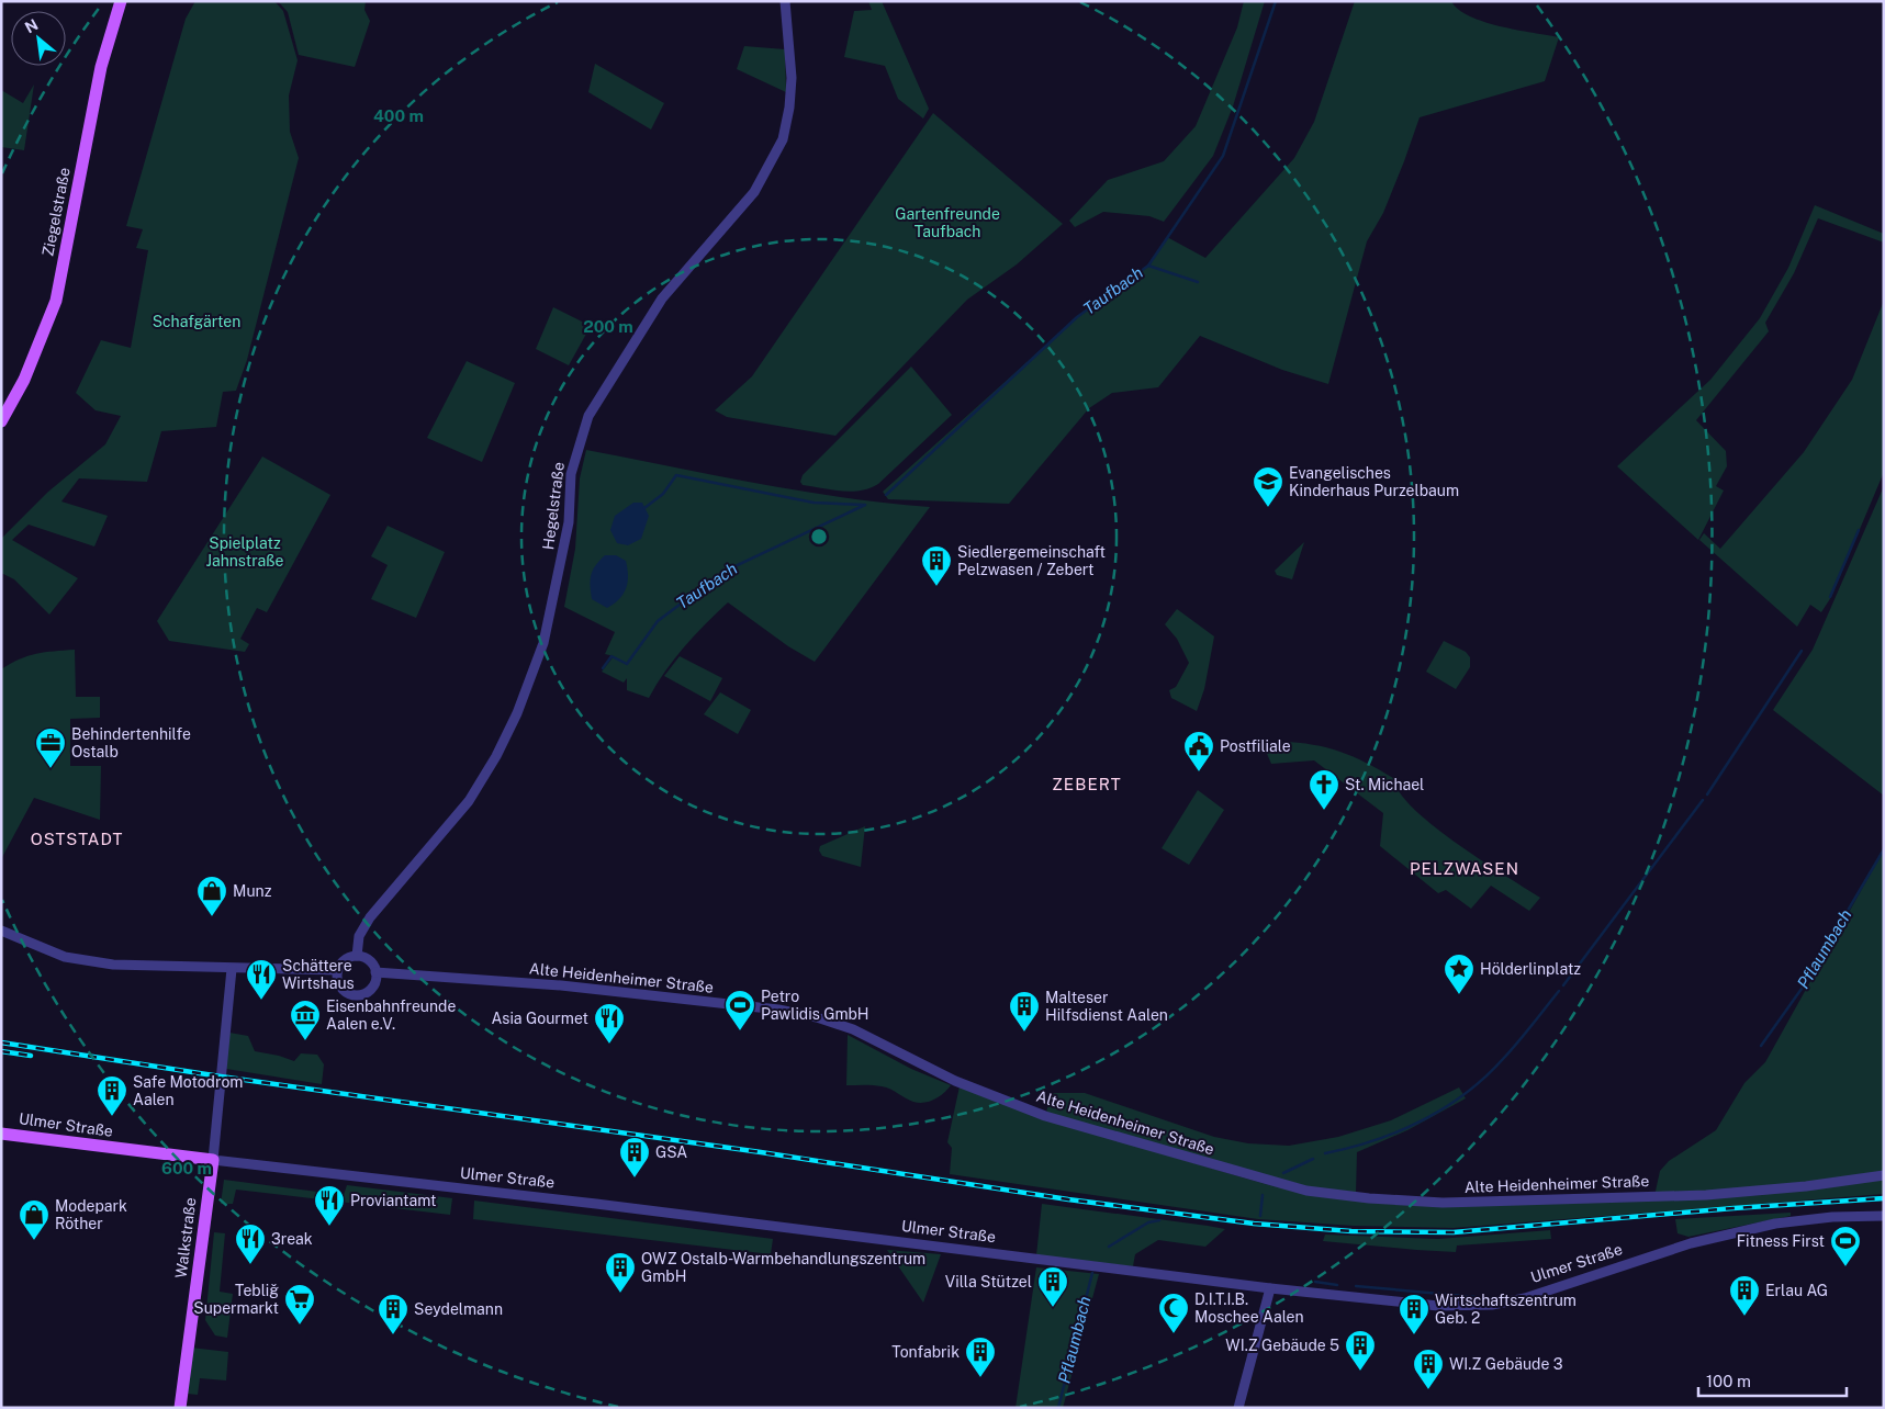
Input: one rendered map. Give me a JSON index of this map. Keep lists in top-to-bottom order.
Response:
{
  "streets": {
    "main road": ["Ziegelstraße", "Ulmer Straße", "Walkstraße"],
    "street": ["Hegelstraße", "Alte Heidenheimer Straße"]
  },
  "crossings": [
    ["Hegelstraße", "Alte Heidenheimer Straße"],
    ["Ulmer Straße", "Walkstraße"]
  ],
  "districts": ["ZEBERT", "OSTSTADT", "PELZWASEN"],
  "water": ["Taufbach", "Pflaumbach"],
  "parks": ["Gartenfreunde Taufbach", "Schafgärten", "Spielplatz Jahnstraße"],
  "places": {
    "school or university": ["Evangelisches Kinderhaus Purzelbaum"],
    "building": [
      "Siedlergemeinschaft Pelzwasen / Zebert",
      "Malteser Hilfsdienst Aalen",
      "Safe Motodrom Aalen",
      "GSA",
      "OWZ Ostalb-Warmbehandlungszentrum GmbH",
      "Villa Stützel",
      "Erlau AG",
      "Seydelmann",
      "Wirtschaftszentrum Geb. 2",
      "WI.Z Gebäude 5",
      "Tonfabrik",
      "WI.Z Gebäude 3"
    ],
    "office": ["Behindertenhilfe Ostalb"],
    "public building": ["Postfiliale"],
    "church": ["St. Michael"],
    "shop": ["Munz", "Modepark Röther"],
    "place": ["Hölderlinplatz"],
    "restaurant": [
      "Schättere Wirtshaus",
      "Asia Gourmet",
      "Proviantamt",
      "3reak"
    ],
    "sports": ["Petro Pawlidis GmbH", "Fitness First"],
    "museum": ["Eisenbahnfreunde Aalen e.V."],
    "supermarket": ["Tebliğ Supermarkt"],
    "mosque": ["D.I.T.I.B. Moschee Aalen"]
  },
  "scale_bar": "100 m",
  "north": "top left",
  "rings": ["400 m", "200 m", "600 m"]
}
